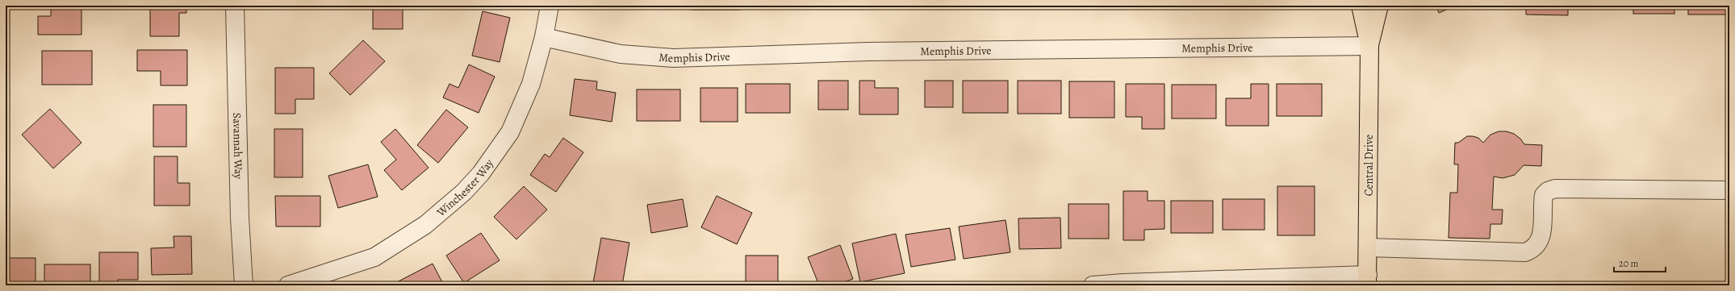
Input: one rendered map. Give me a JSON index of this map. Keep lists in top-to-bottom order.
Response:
{
  "streets": {
    "main road": ["Central Drive"],
    "street": ["Memphis Drive", "Savannah Way", "Winchester Way"]
  },
  "crossings": [
    ["Memphis Drive", "Central Drive"],
    ["Memphis Drive", "Winchester Way"]
  ],
  "scale_bar": "20 m"
}
